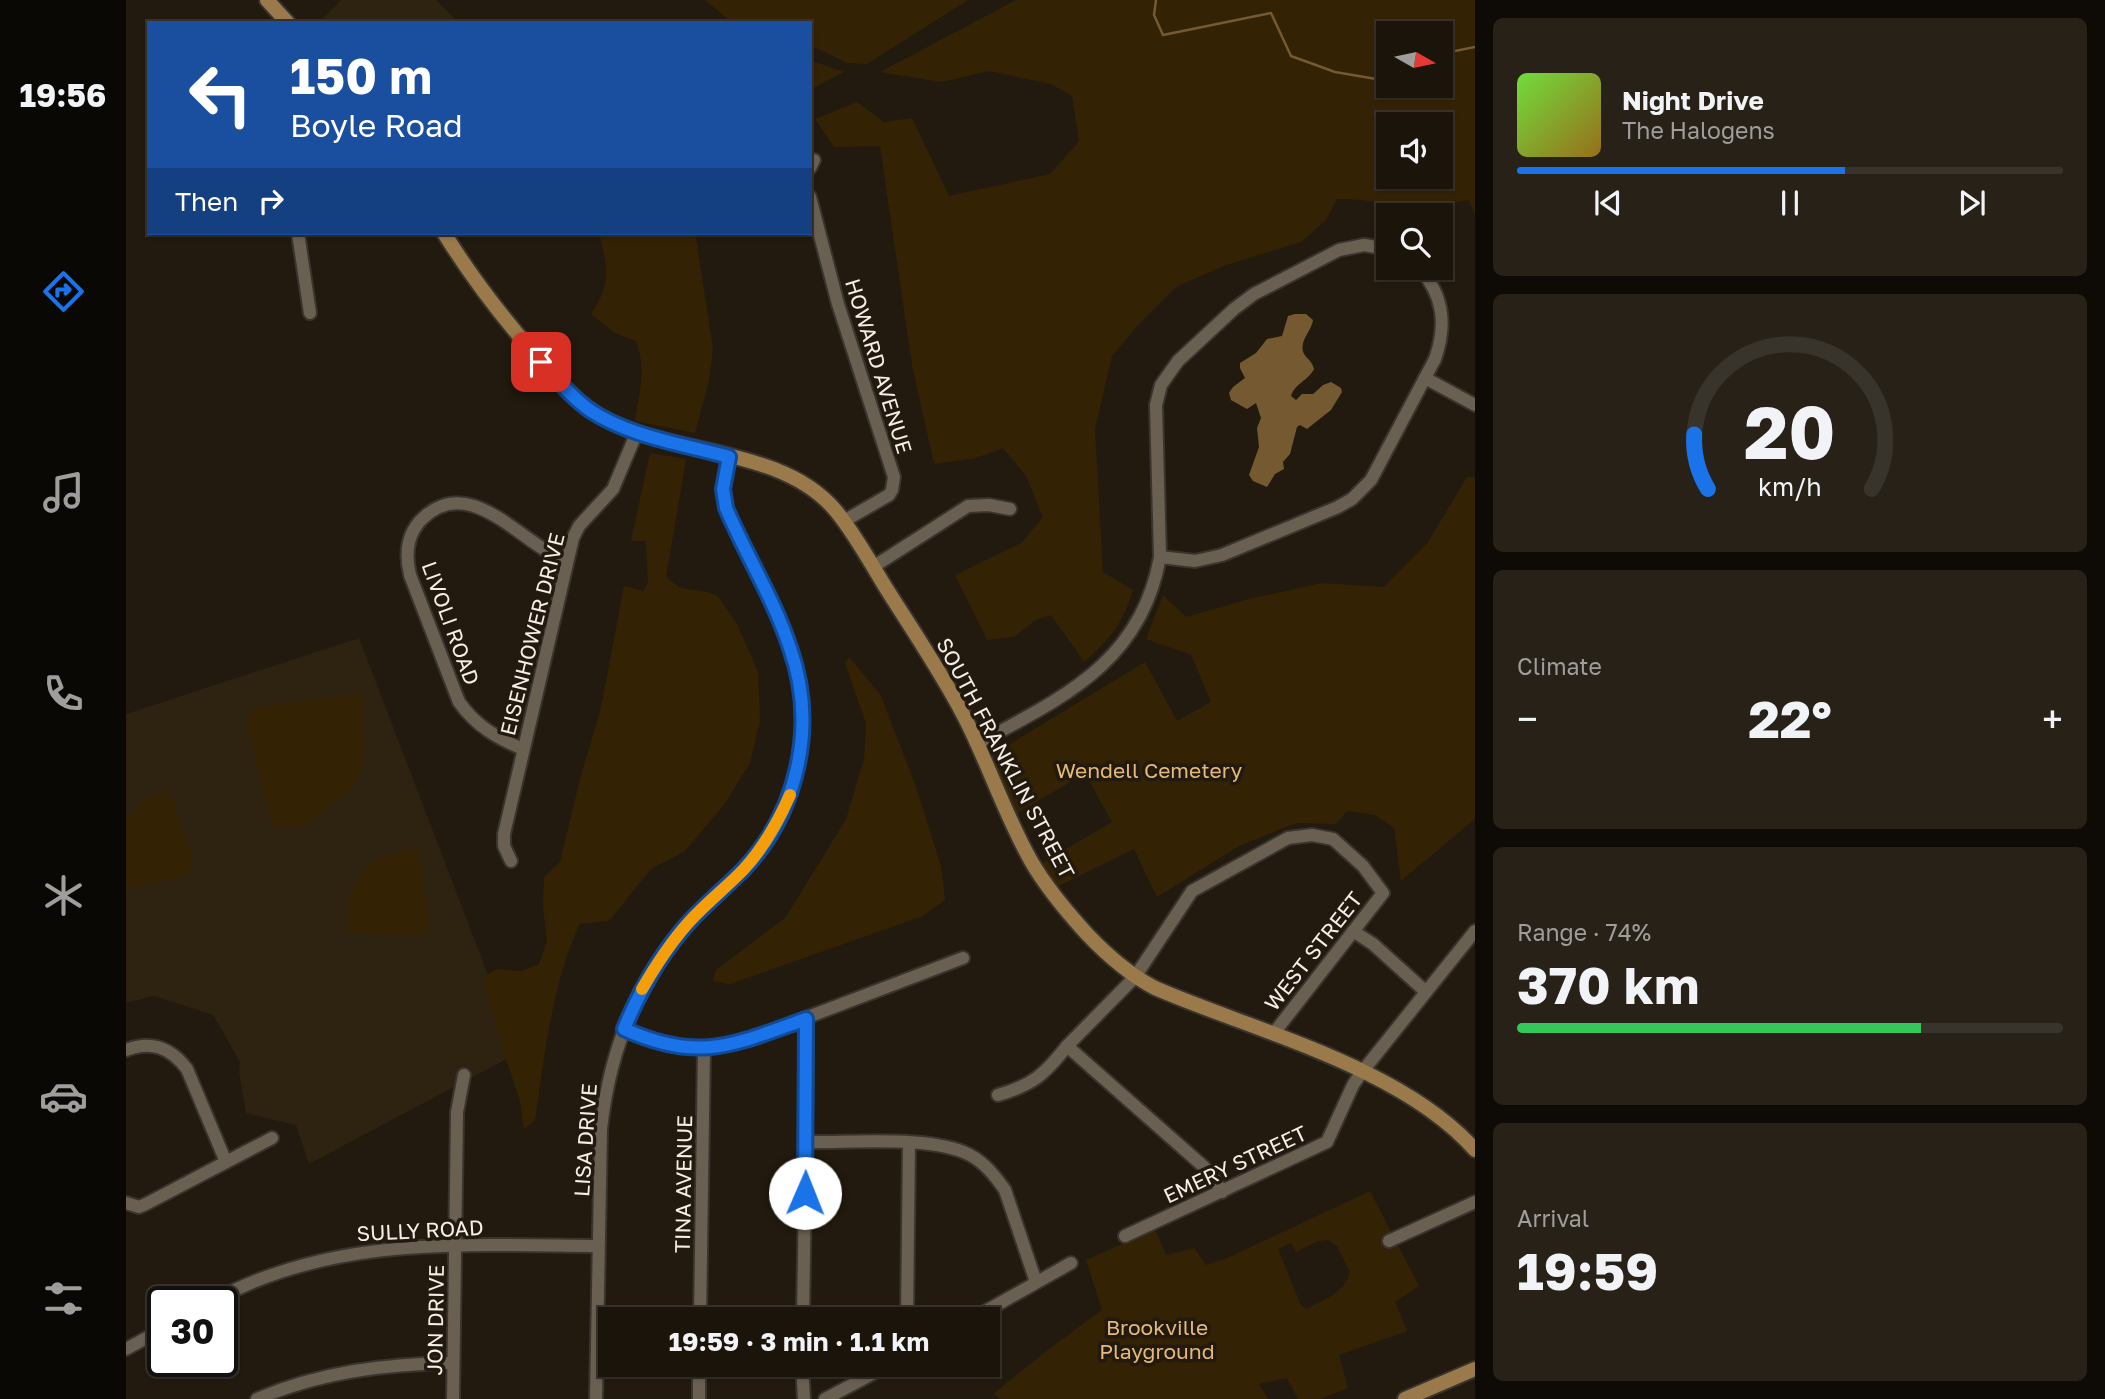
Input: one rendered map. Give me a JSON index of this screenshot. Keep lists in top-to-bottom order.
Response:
{
  "streets": {
    "main road": ["SOUTH FRANKLIN STREET"],
    "street": [
      "HOWARD AVENUE",
      "LIVOLI ROAD",
      "EISENHOWER DRIVE",
      "WEST STREET",
      "LISA DRIVE",
      "EMERY STREET",
      "TINA AVENUE",
      "SULLY ROAD",
      "JON DRIVE"
    ]
  },
  "crossings": [
    ["HOWARD AVENUE", "SOUTH FRANKLIN STREET"],
    ["LIVOLI ROAD", "EISENHOWER DRIVE"],
    ["EISENHOWER DRIVE", "SOUTH FRANKLIN STREET"],
    ["SOUTH FRANKLIN STREET", "WEST STREET"],
    ["SOUTH FRANKLIN STREET", "LISA DRIVE"],
    ["SOUTH FRANKLIN STREET", "EMERY STREET"],
    ["LISA DRIVE", "SULLY ROAD"],
    ["SULLY ROAD", "JON DRIVE"]
  ],
  "parks": ["Wendell Cemetery", "Brookville Playground"],
  "north": "right",
  "page": {
    "tabs": "19:56",
    "turn": ["150 m", "Boyle Road"],
    "song": ["Night Drive", "The Halogens"],
    "then": "Then",
    "tile": [
      "Climate",
      ["Range · 74%", "370 km"],
      ["Arrival", "19:59"]
    ],
    "heat": ["−", "22°", "+"],
    "limit": "30",
    "trip": "19:59 · 3 min · 1.1 km",
    "gauge": ["20", "km/h"]
  }
}
